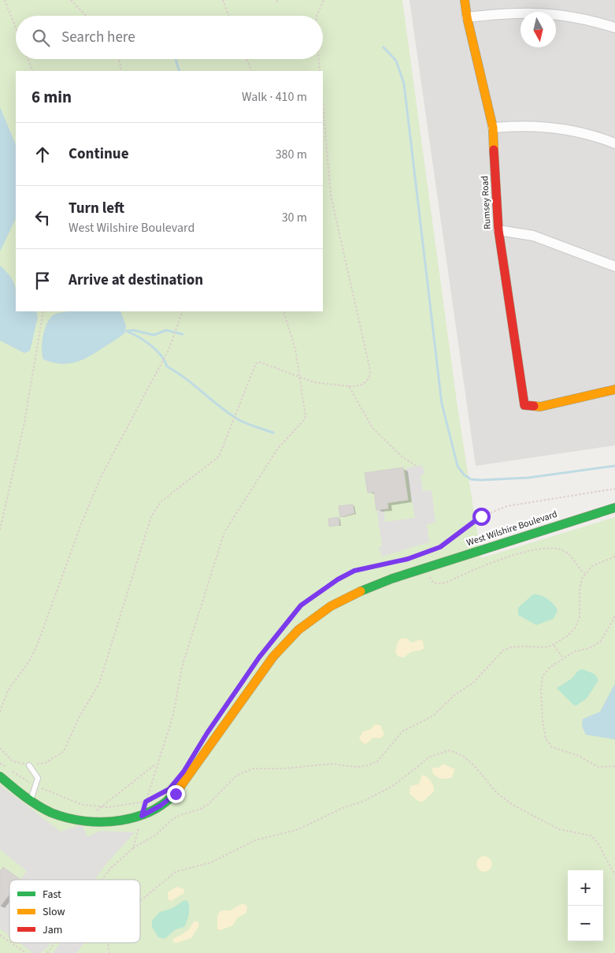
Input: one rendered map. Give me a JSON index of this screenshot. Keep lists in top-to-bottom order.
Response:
{
  "streets": {
    "street": ["Rumsey Road", "West Wilshire Boulevard"]
  },
  "legend": ["Fast", "Slow", "Jam"],
  "north": "bottom",
  "page": {
    "search": "Search here",
    "heading": ["6 min", "Walk · 410 m"],
    "list": [
      ["Continue", "380 m"],
      ["Turn left", "West Wilshire Boulevard", "30 m"],
      "Arrive at destination"
    ],
    "map_buttons": ["+", "−"]
  }
}
